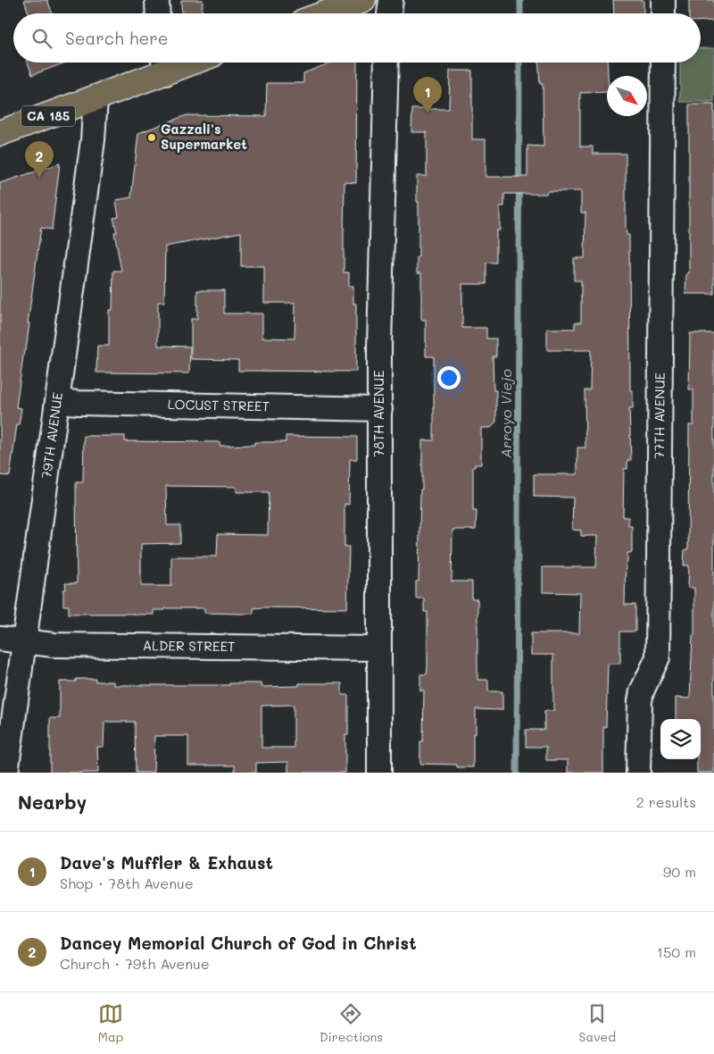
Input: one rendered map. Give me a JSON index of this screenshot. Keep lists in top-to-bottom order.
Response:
{
  "streets": {
    "main road": ["CA 185"],
    "street": [
      "LOCUST STREET",
      "78TH AVENUE",
      "77TH AVENUE",
      "79TH AVENUE",
      "ALDER STREET"
    ]
  },
  "crossings": [
    ["CA 185", "79TH AVENUE"],
    ["LOCUST STREET", "78TH AVENUE"],
    ["LOCUST STREET", "79TH AVENUE"],
    ["78TH AVENUE", "ALDER STREET"],
    ["79TH AVENUE", "ALDER STREET"]
  ],
  "water": ["Arroyo Viejo"],
  "places": ["Gazzali's Supermarket"],
  "north": "bottom right",
  "page": {
    "search": "Search here",
    "pins": ["1", "2"],
    "heading": ["Nearby", "2 results"],
    "list": [
      {
        "mark": "1",
        "name": "Dave's Muffler & Exhaust",
        "note": "Shop · 78th Avenue",
        "value": "90 m"
      },
      {
        "mark": "2",
        "name": "Dancey Memorial Church of God in Christ",
        "note": "Church · 79th Avenue",
        "value": "150 m"
      }
    ],
    "nav": ["Map", "Directions", "Saved"]
  }
}
